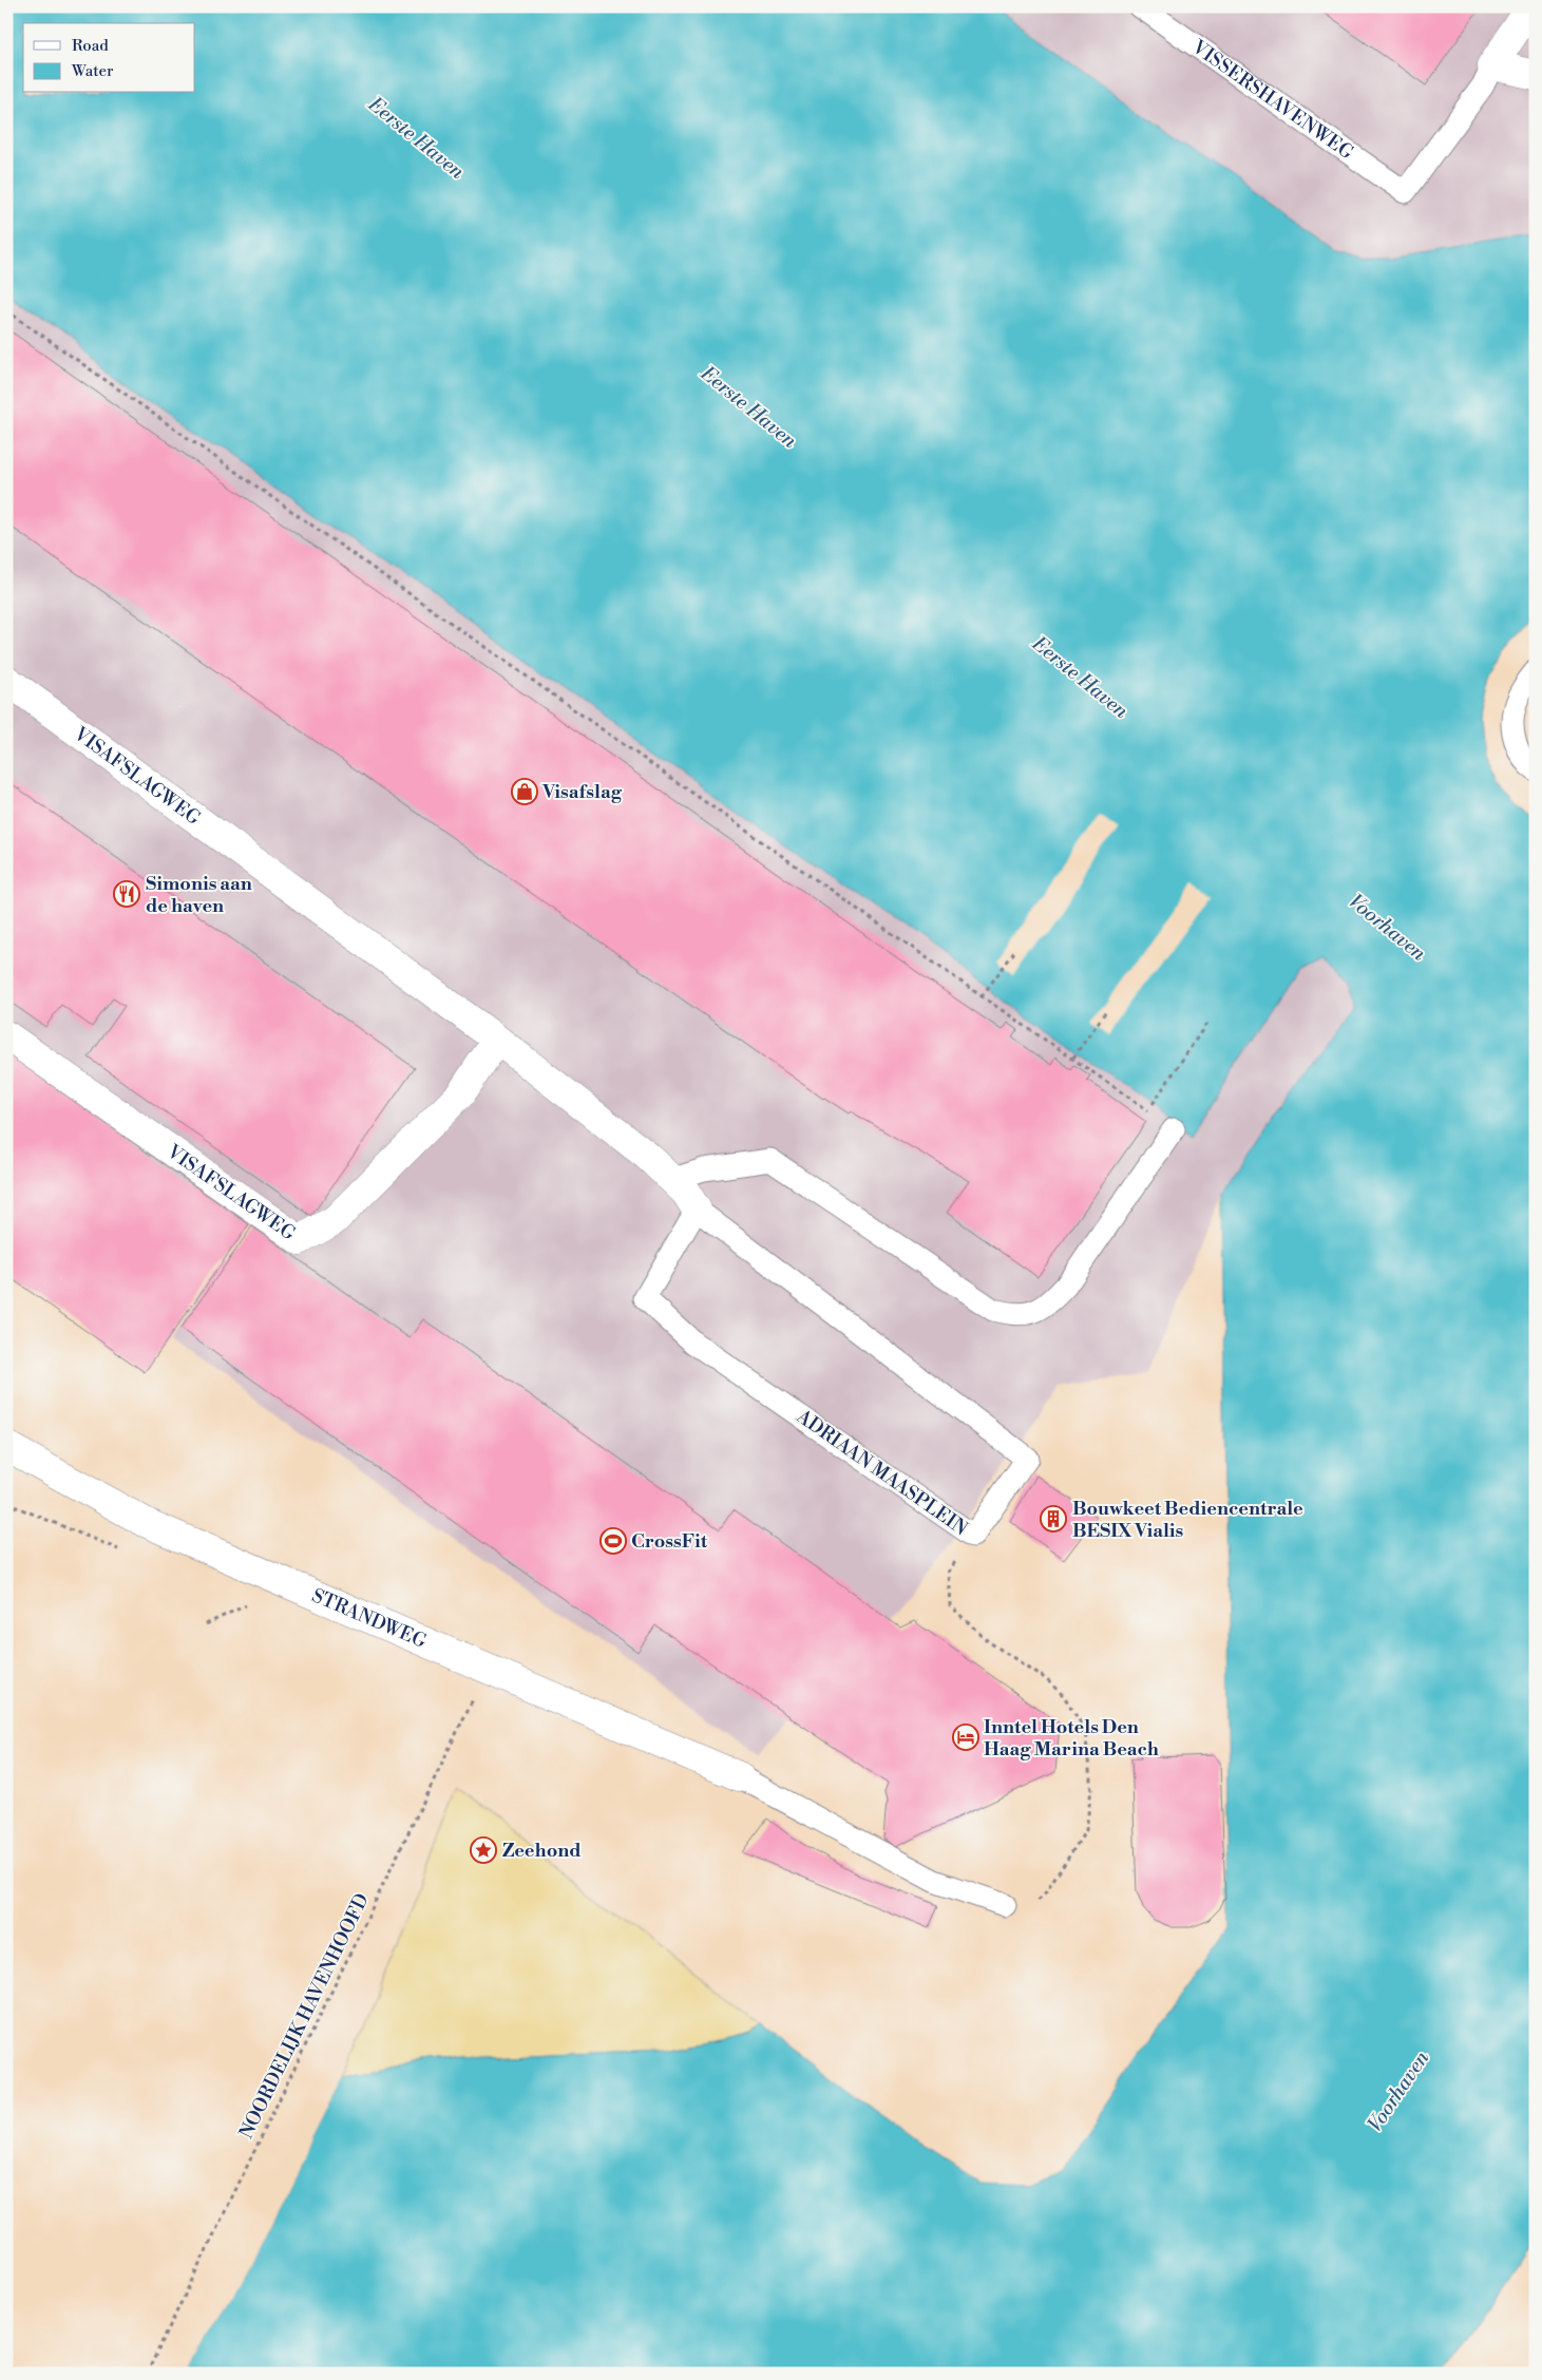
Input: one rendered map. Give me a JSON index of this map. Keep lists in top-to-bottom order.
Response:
{
  "streets": {
    "street": ["VISAFSLAGWEG", "STRANDWEG"],
    "lane": ["VISSERSHAVENWEG", "ADRIAAN MAASPLEIN"],
    "path": ["NOORDELIJK HAVENHOOFD"]
  },
  "crossings": [
    ["VISAFSLAGWEG", "ADRIAAN MAASPLEIN"],
    ["STRANDWEG", "NOORDELIJK HAVENHOOFD"]
  ],
  "water": ["Eerste Haven", "Voorhaven"],
  "places": {
    "shop": ["Visafslag"],
    "restaurant": ["Simonis aan de haven"],
    "building": ["Bouwkeet Bediencentrale BESIX Vialis"],
    "sports": ["CrossFit"],
    "hotel": ["Inntel Hotels Den Haag Marina Beach"],
    "place": ["Zeehond"]
  },
  "legend": ["Road", "Water"]
}
